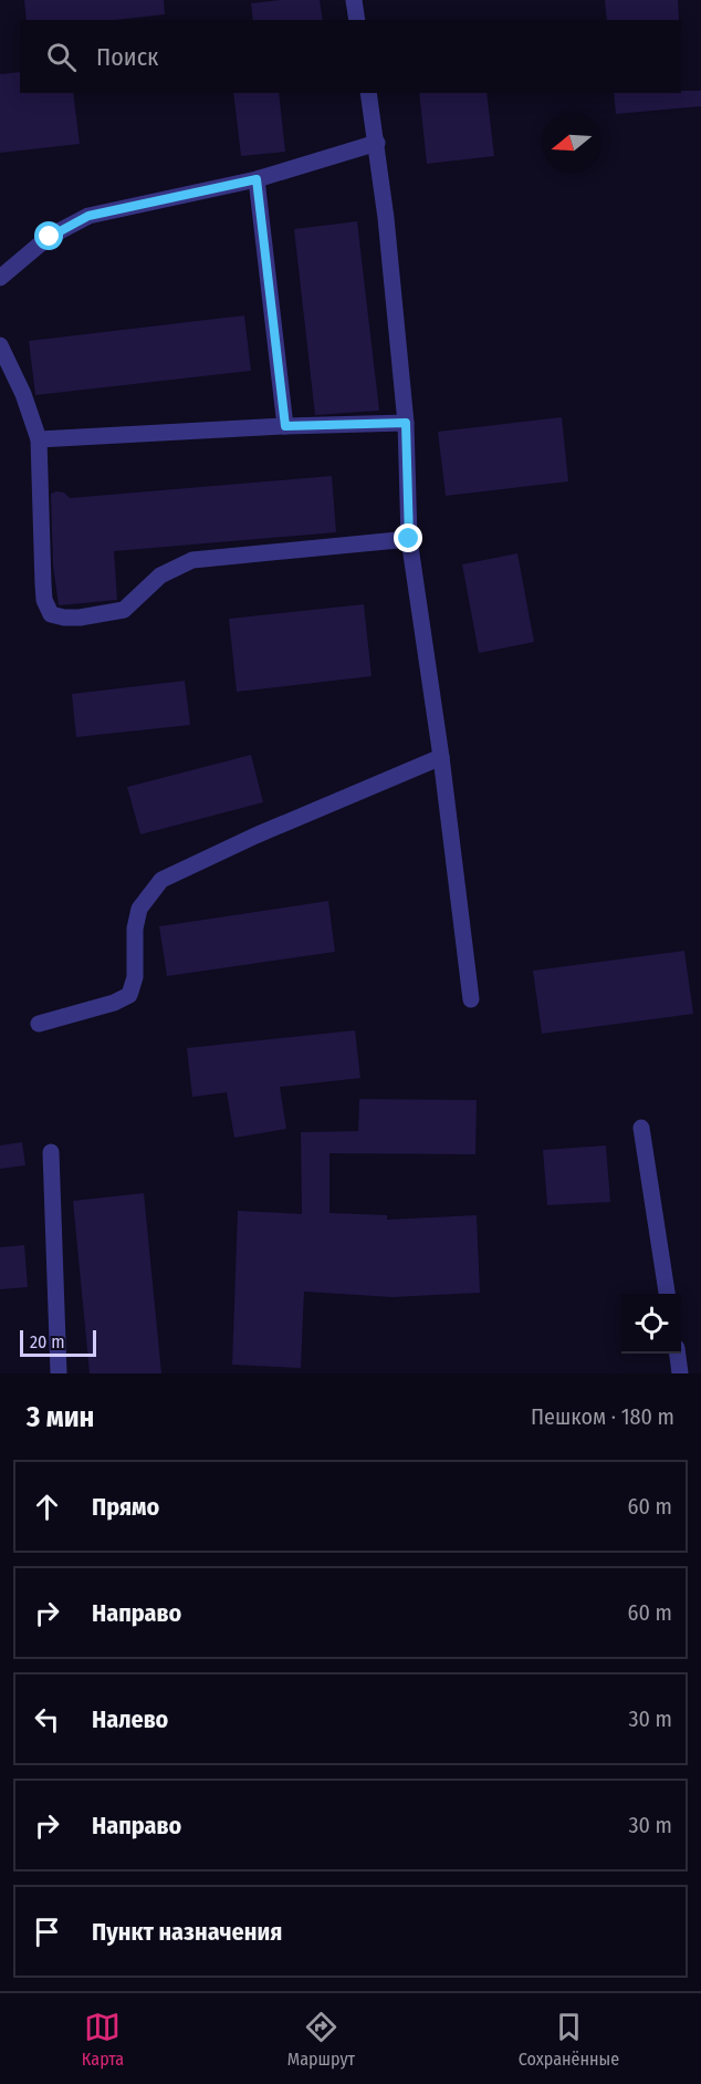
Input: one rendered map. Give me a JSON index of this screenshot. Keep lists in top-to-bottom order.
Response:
{
  "scale_bar": "20 m",
  "north": "left",
  "page": {
    "search": "Поиск",
    "scale": "20 m",
    "heading": ["3 мин", "Пешком · 180 m"],
    "list": [
      ["Прямо", "60 m"],
      ["Направо", "60 m"],
      ["Налево", "30 m"],
      ["Направо", "30 m"],
      "Пункт назначения"
    ],
    "nav": ["Карта", "Маршрут", "Сохранённые"]
  }
}
